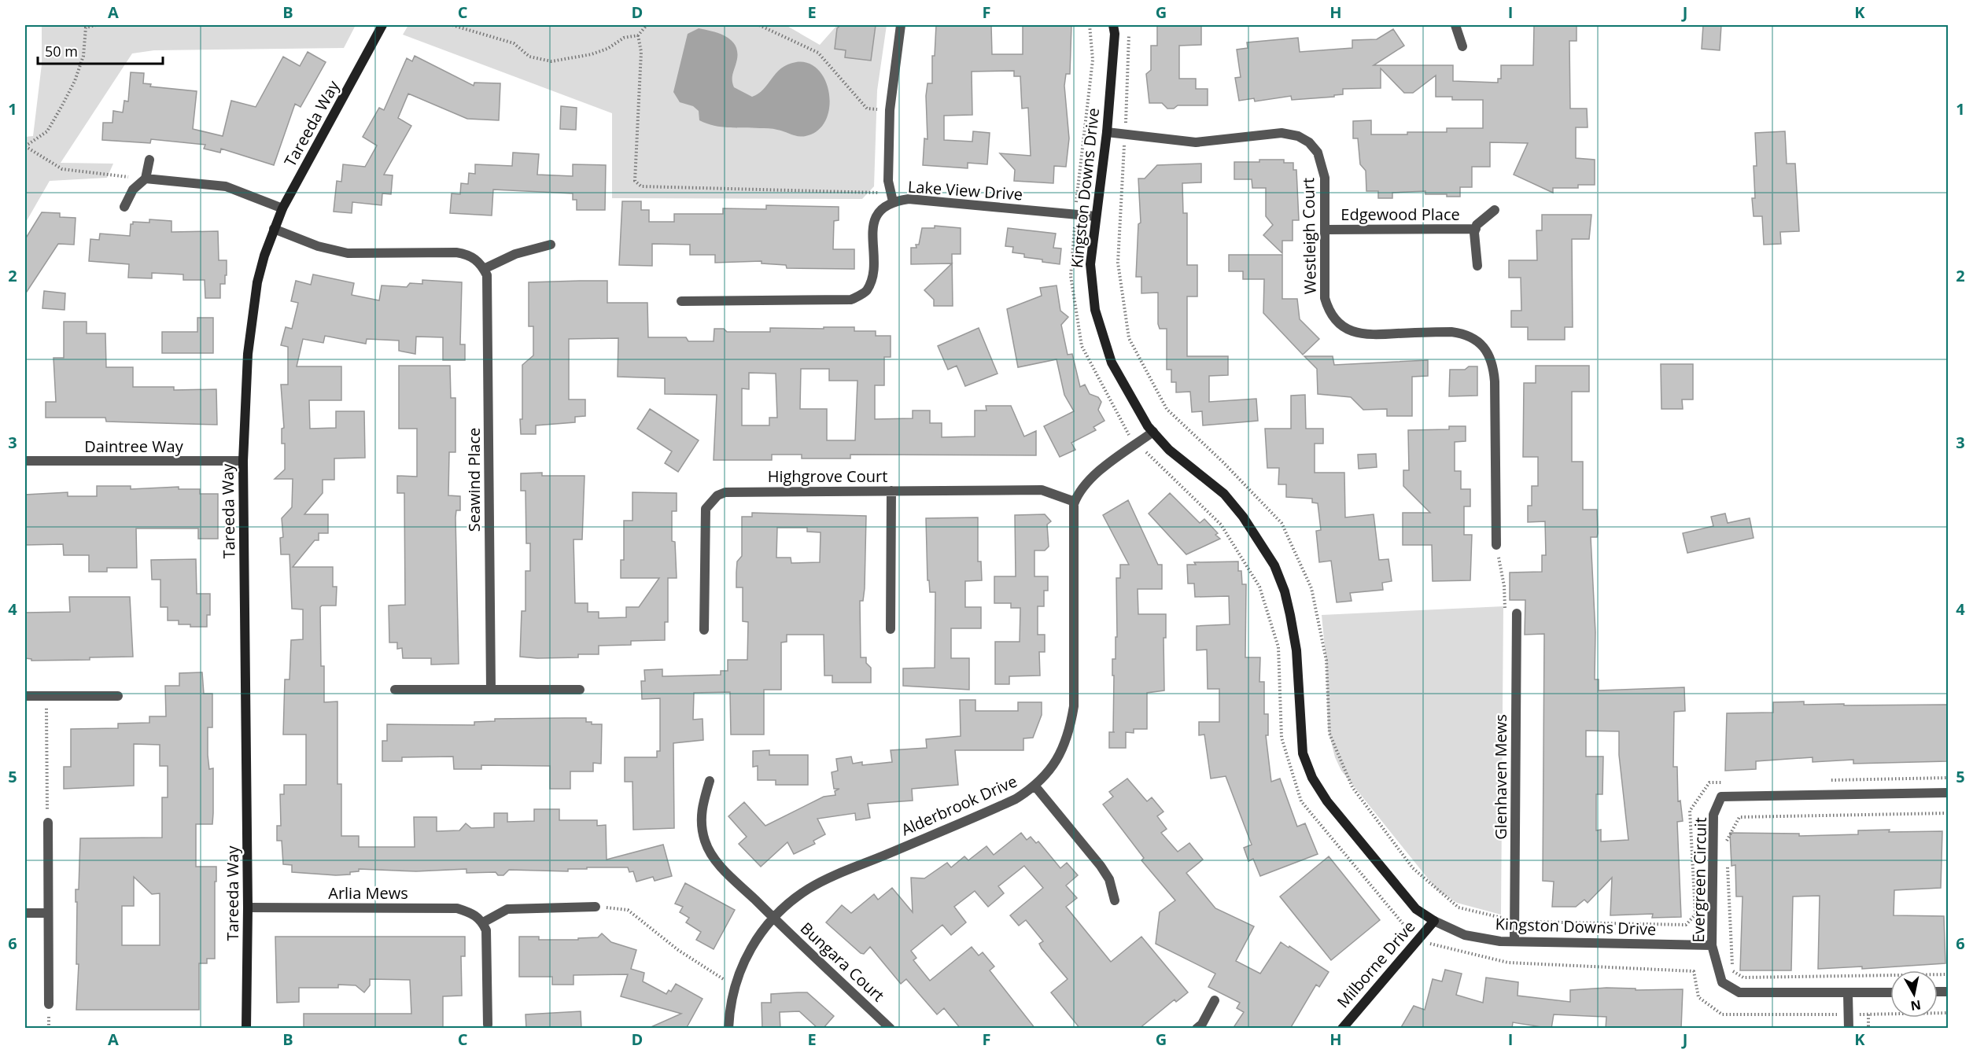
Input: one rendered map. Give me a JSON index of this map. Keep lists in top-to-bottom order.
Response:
{
  "streets": {
    "street": [
      "Tareeda Way",
      "Kingston Downs Drive",
      "Lake View Drive",
      "Edgewood Place",
      "Westleigh Court",
      "Daintree Way",
      "Highgrove Court",
      "Seawind Place",
      "Glenhaven Mews",
      "Alderbrook Drive",
      "Evergreen Circuit",
      "Arlia Mews",
      "Bungara Court",
      "Milborne Drive"
    ]
  },
  "crossings": [
    ["Tareeda Way", "Daintree Way"],
    ["Tareeda Way", "Arlia Mews"],
    ["Kingston Downs Drive", "Lake View Drive"],
    ["Kingston Downs Drive", "Westleigh Court"],
    ["Kingston Downs Drive", "Glenhaven Mews"],
    ["Kingston Downs Drive", "Evergreen Circuit"],
    ["Kingston Downs Drive", "Milborne Drive"],
    ["Edgewood Place", "Westleigh Court"],
    ["Highgrove Court", "Alderbrook Drive"],
    ["Alderbrook Drive", "Bungara Court"]
  ],
  "scale_bar": "50 m",
  "north": "bottom",
  "grid": {
    "columns": [
      "A",
      "B",
      "C",
      "D",
      "E",
      "F",
      "G",
      "H",
      "I",
      "J",
      "K"
    ],
    "rows": [
      "1",
      "2",
      "3",
      "4",
      "5",
      "6"
    ]
  }
}
